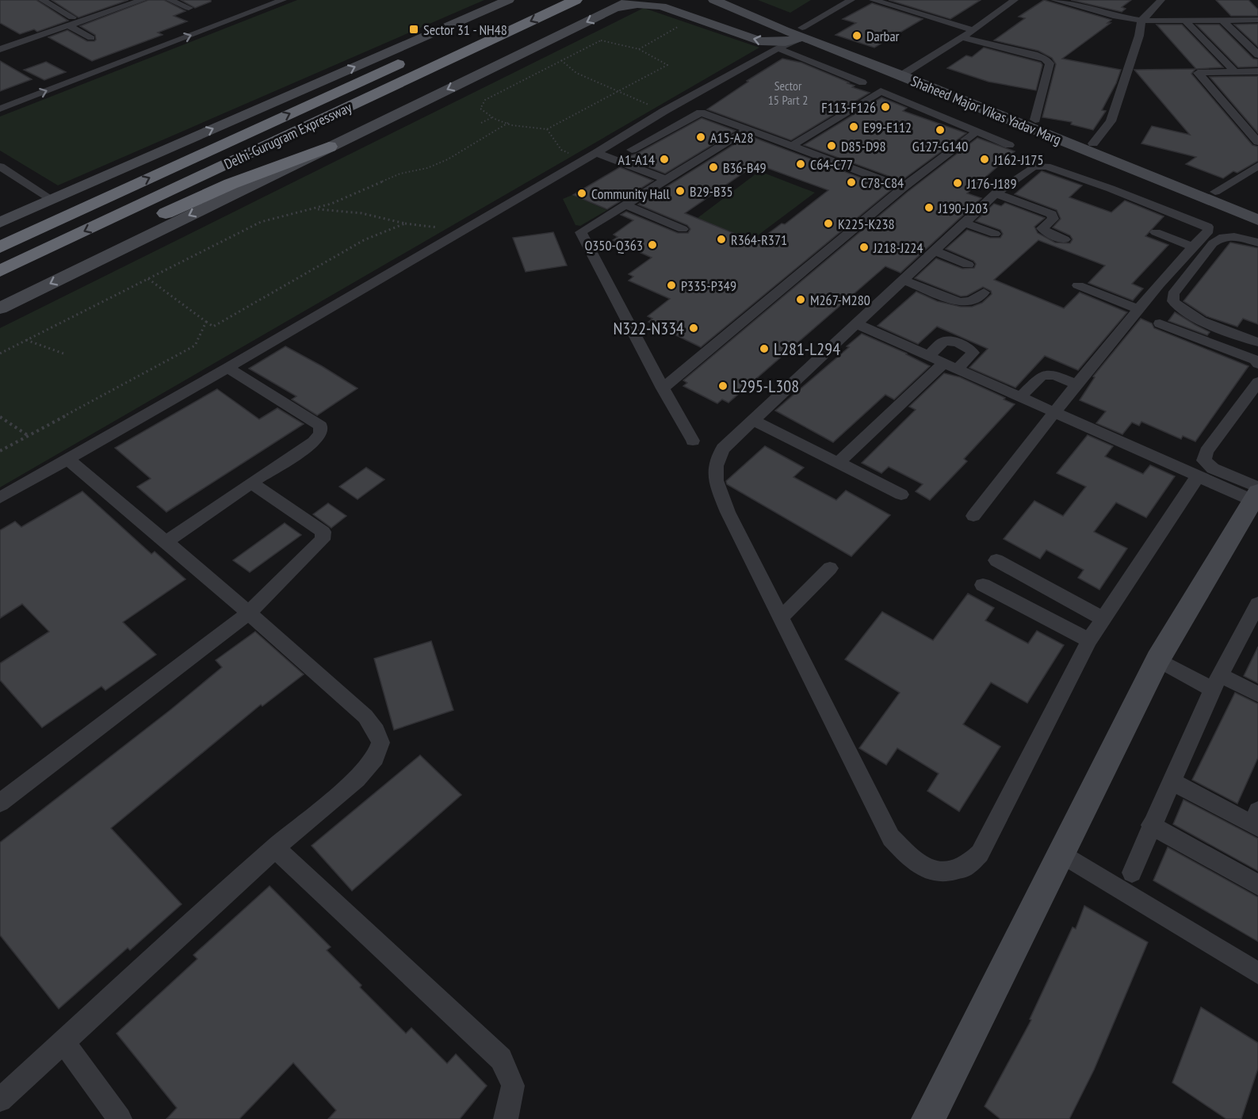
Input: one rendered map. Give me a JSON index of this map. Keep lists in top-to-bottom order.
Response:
{
  "streets": {
    "highway": ["Delhi-Gurugram Expressway"],
    "main road": ["Shaheed Major Vikas Yadav Marg"]
  },
  "places": {
    "transit": ["Sector 31 - NH48"],
    "other": [
      "Darbar",
      "F113-F126",
      "E99-E112",
      "G127-G140",
      "A15-A28",
      "D85-D98",
      "A1-A14",
      "J162-J175",
      "C64-C77",
      "B36-B49",
      "C78-C84",
      "J176-J189",
      "B29-B35",
      "Community Hall",
      "J190-J203",
      "K225-K238",
      "R364-R371",
      "Q350-Q363",
      "J218-J224",
      "P335-P349",
      "M267-M280",
      "N322-N334",
      "L281-L294",
      "L295-L308"
    ]
  },
  "house_numbers": ["Sector 15 Part 2"]
}
